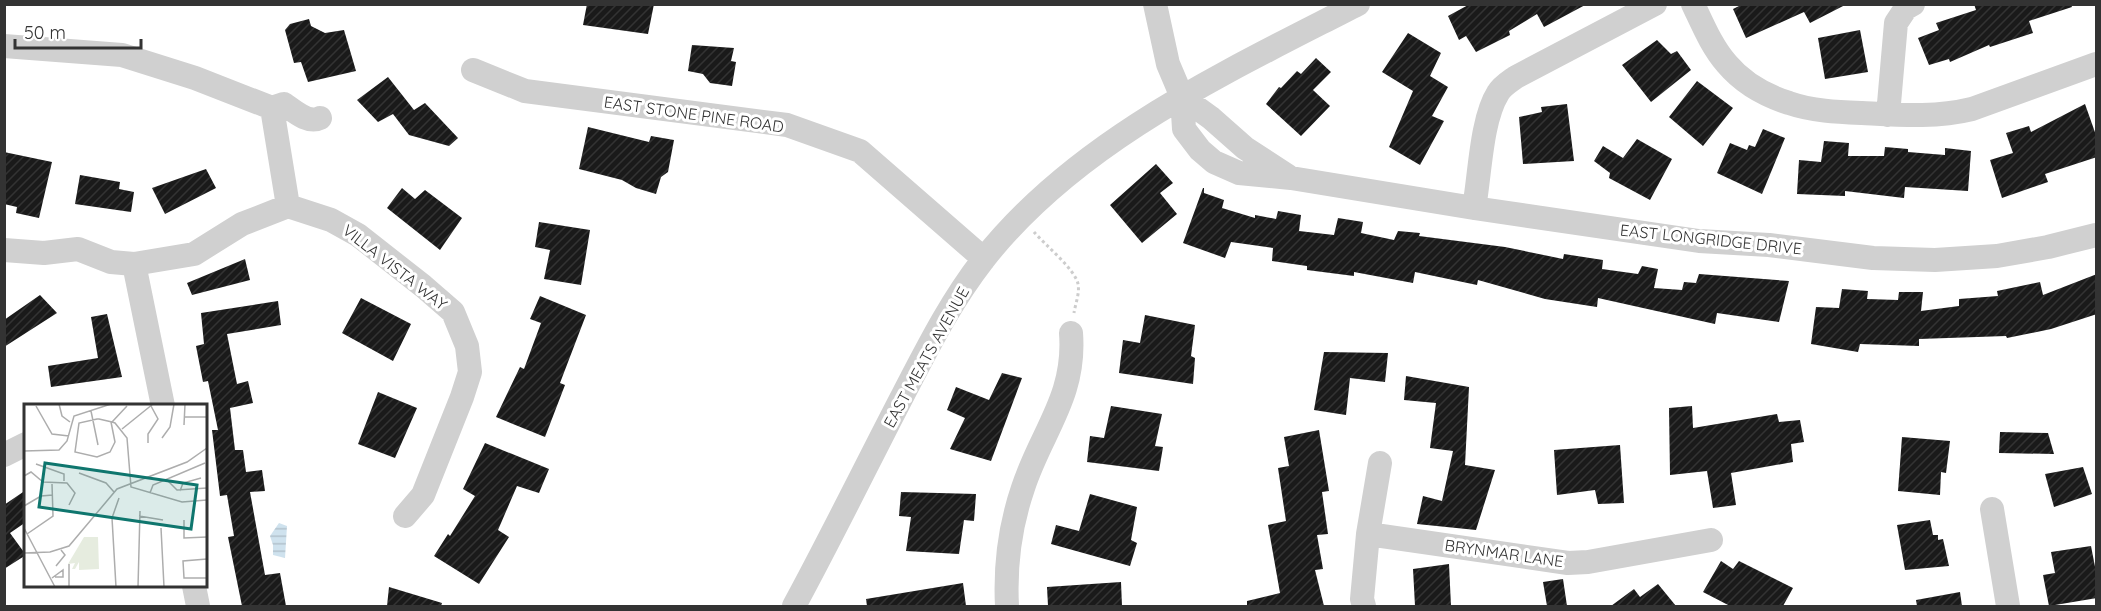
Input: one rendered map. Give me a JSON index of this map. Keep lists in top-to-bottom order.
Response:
{
  "streets": {
    "street": [
      "EAST STONE PINE ROAD",
      "EAST LONGRIDGE DRIVE",
      "VILLA VISTA WAY",
      "EAST MEATS AVENUE",
      "BRYNMAR LANE"
    ]
  },
  "crossings": [
    ["EAST STONE PINE ROAD", "EAST MEATS AVENUE"],
    ["EAST LONGRIDGE DRIVE", "EAST MEATS AVENUE"]
  ],
  "scale_bar": "50 m"
}
